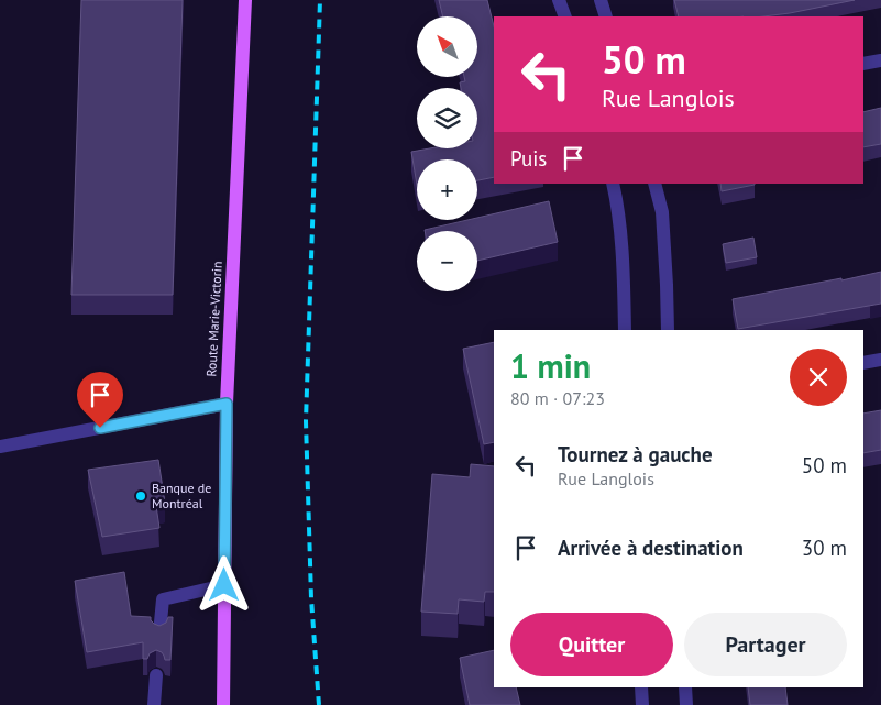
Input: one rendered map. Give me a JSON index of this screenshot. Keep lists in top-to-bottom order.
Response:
{
  "streets": {
    "main road": ["Route Marie-Victorin"]
  },
  "places": ["Banque de Montréal"],
  "north": "top left",
  "page": {
    "map_buttons": ["+", "−"],
    "turn": ["50 m", "Rue Langlois"],
    "then": "Puis",
    "heading": ["1 min", "80 m · 07:23"],
    "list": [
      {
        "name": "Tournez à gauche",
        "note": "Rue Langlois",
        "value": "50 m"
      },
      {
        "name": "Arrivée à destination",
        "value": "30 m"
      }
    ],
    "buttons": ["Quitter", "Partager"]
  }
}
